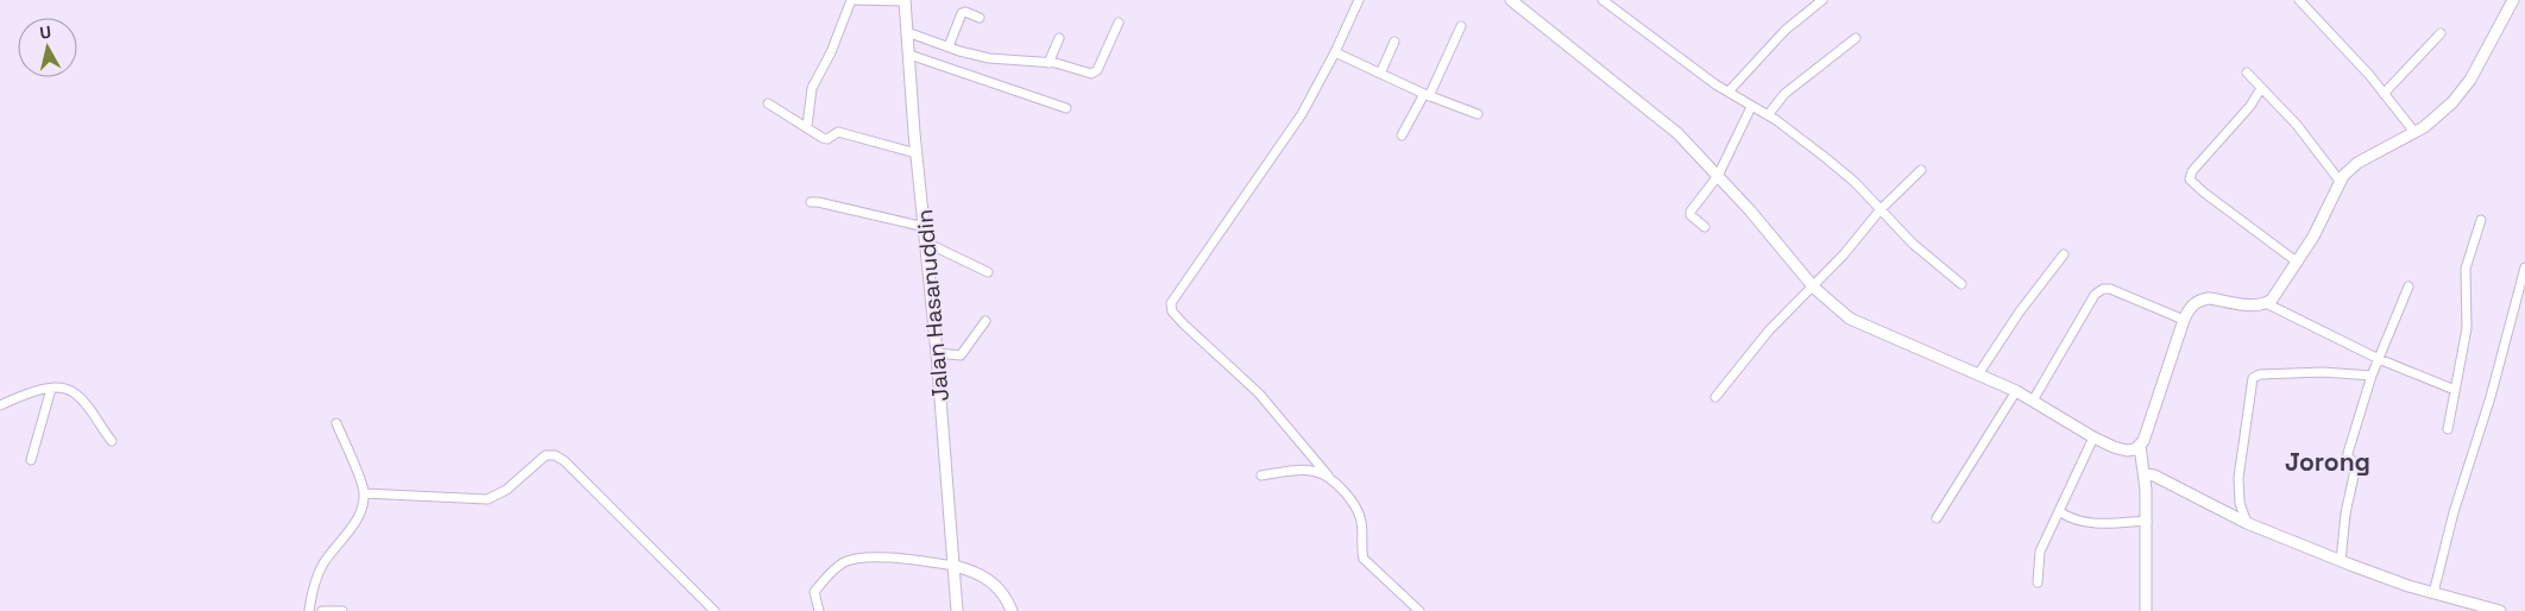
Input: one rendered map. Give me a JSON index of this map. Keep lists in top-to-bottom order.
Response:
{
  "streets": {
    "street": ["Jalan Hasanuddin"]
  },
  "districts": ["Jorong"],
  "north": "top"
}
